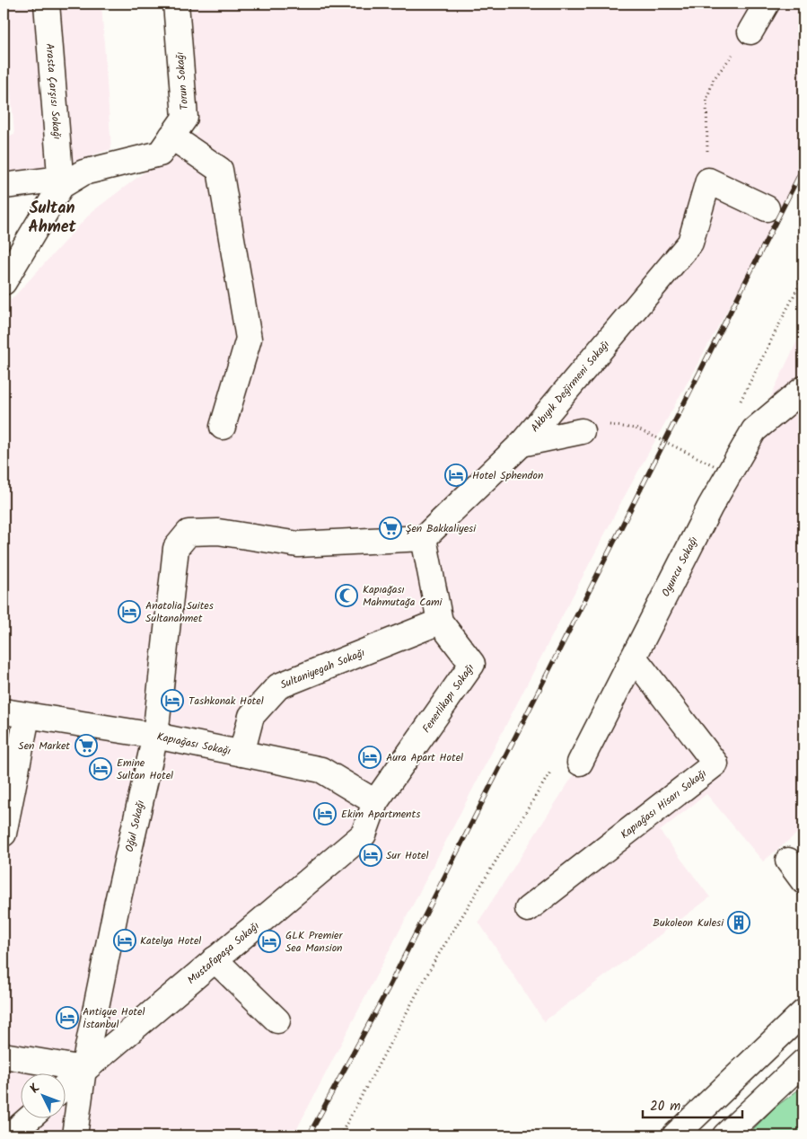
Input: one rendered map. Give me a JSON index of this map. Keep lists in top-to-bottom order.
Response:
{
  "streets": {
    "street": [
      "Torun Sokağı",
      "Arasta Çarşısı Sokağı",
      "Akbıyık Değirmeni Sokağı",
      "Oyuncu Sokağı",
      "Sultaniyegah Sokağı",
      "Fenerlikapı Sokağı",
      "Kapıağası Sokağı",
      "Kapıağası Hisarı Sokağı",
      "Oğul Sokağı",
      "Mustafapaşa Sokağı"
    ]
  },
  "crossings": [
    ["Torun Sokağı", "Arasta Çarşısı Sokağı"],
    ["Akbıyık Değirmeni Sokağı", "Fenerlikapı Sokağı"],
    ["Akbıyık Değirmeni Sokağı", "Oğul Sokağı"],
    ["Oyuncu Sokağı", "Kapıağası Hisarı Sokağı"],
    ["Sultaniyegah Sokağı", "Fenerlikapı Sokağı"],
    ["Sultaniyegah Sokağı", "Kapıağası Sokağı"],
    ["Fenerlikapı Sokağı", "Kapıağası Sokağı"],
    ["Fenerlikapı Sokağı", "Oğul Sokağı"],
    ["Fenerlikapı Sokağı", "Mustafapaşa Sokağı"],
    ["Kapıağası Sokağı", "Oğul Sokağı"],
    ["Kapıağası Sokağı", "Mustafapaşa Sokağı"],
    ["Oğul Sokağı", "Mustafapaşa Sokağı"]
  ],
  "districts": ["Sultan Ahmet"],
  "places": {
    "hotel": [
      "Hotel Sphendon",
      "Anatolia Suites Sultanahmet",
      "Tashkonak Hotel",
      "Aura Apart Hotel",
      "Emine Sultan Hotel",
      "Ekim Apartments",
      "Sur Hotel",
      "Katelya Hotel",
      "GLK Premier Sea Mansion",
      "Antique Hotel İstanbul"
    ],
    "supermarket": ["Şen Bakkaliyesi", "Sen Market"],
    "mosque": ["Kapıağası Mahmutağa Cami"],
    "building": ["Bukoleon Kulesi"]
  },
  "scale_bar": "20 m",
  "north": "top left"
}
